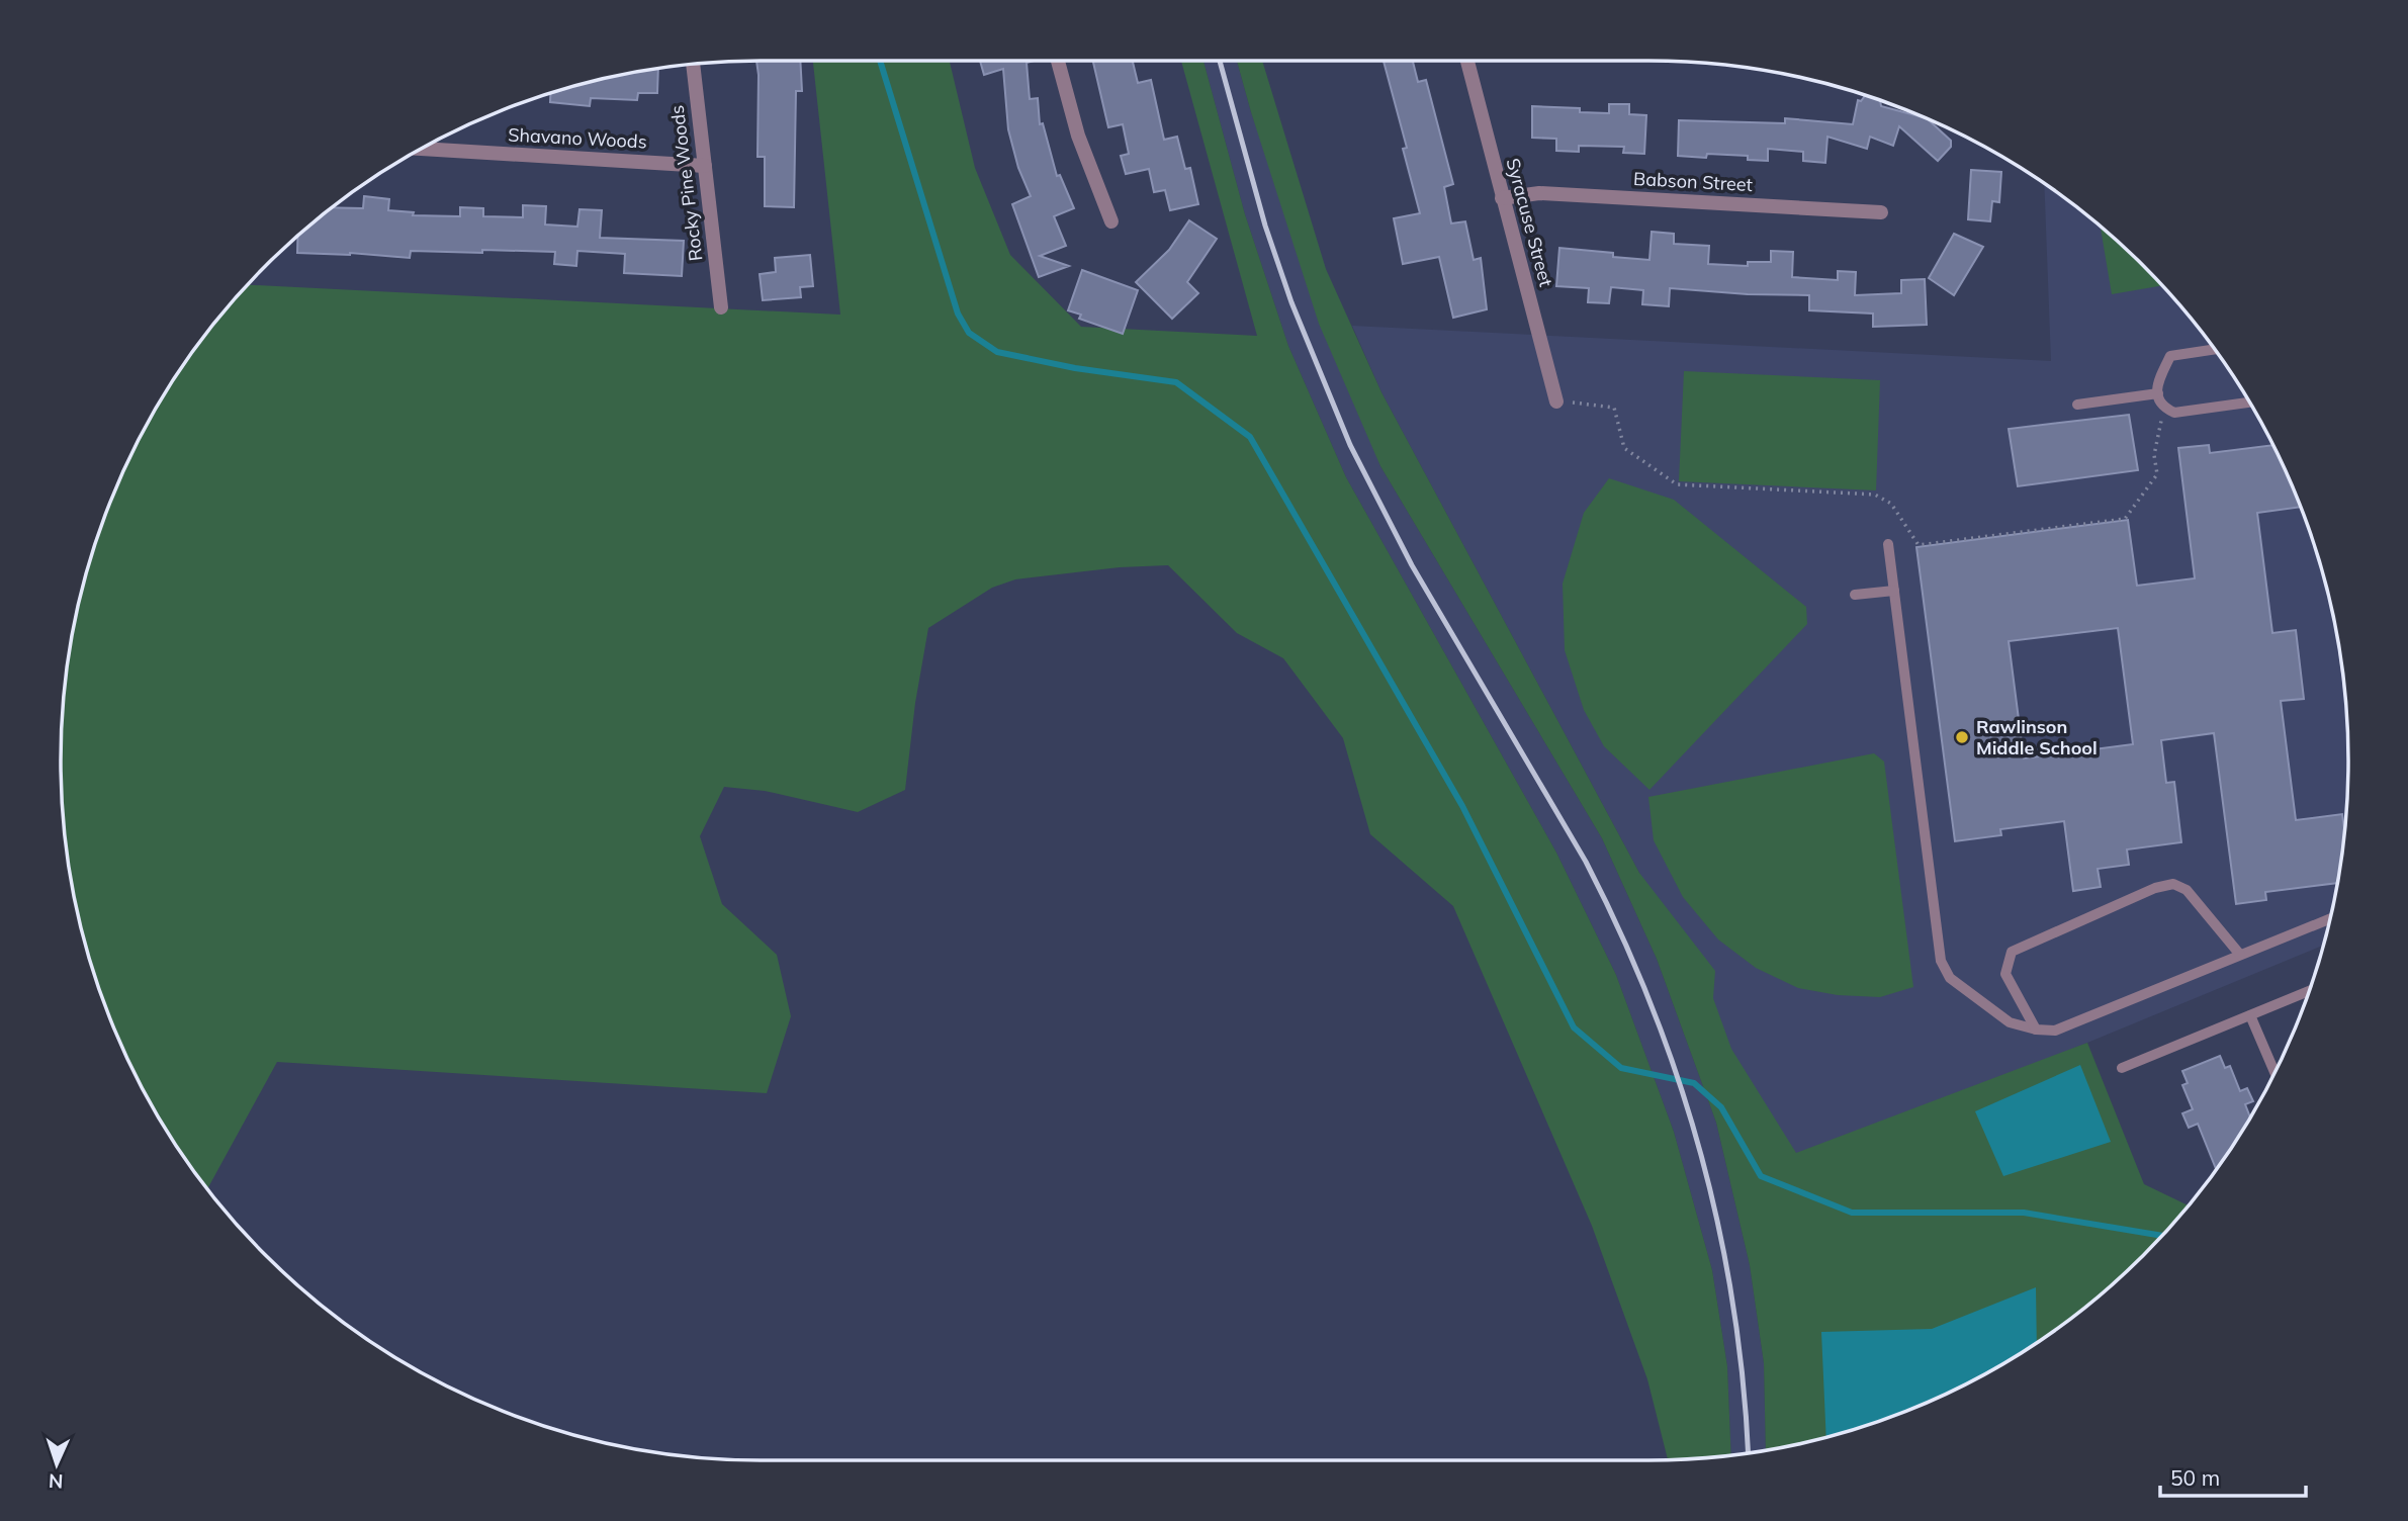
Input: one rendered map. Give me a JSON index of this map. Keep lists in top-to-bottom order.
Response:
{
  "streets": {
    "street": [
      "Shavano Woods",
      "Babson Street",
      "Rocky Pine Woods",
      "Syracuse Street"
    ]
  },
  "crossings": [
    ["Shavano Woods", "Rocky Pine Woods"],
    ["Babson Street", "Syracuse Street"]
  ],
  "places": ["Rawlinson Middle School"],
  "scale_bar": "50 m",
  "north": "bottom"
}
